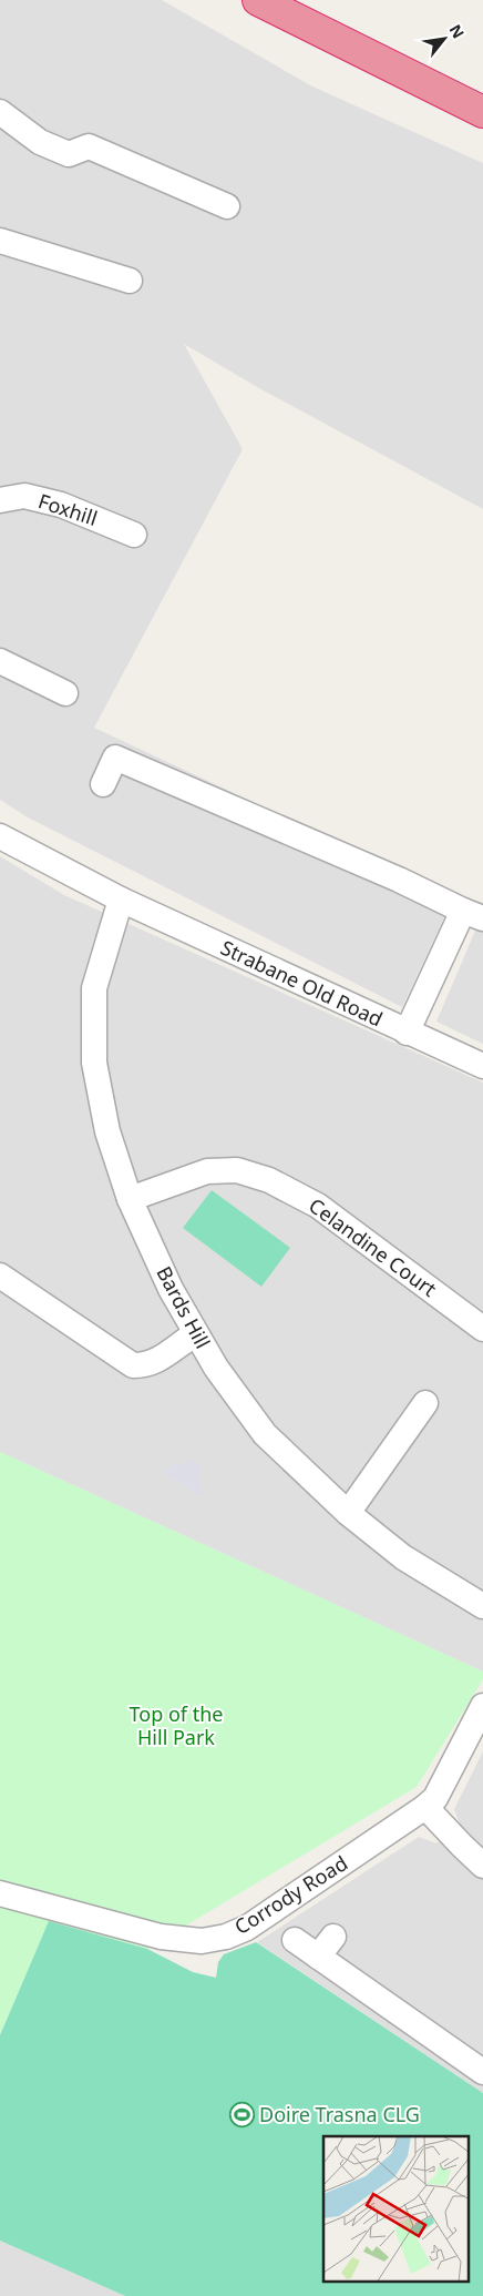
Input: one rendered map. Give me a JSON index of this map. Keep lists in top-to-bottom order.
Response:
{
  "streets": {
    "street": [
      "Foxhill",
      "Strabane Old Road",
      "Celandine Court",
      "Bards Hill",
      "Corrody Road"
    ]
  },
  "crossings": [
    ["Strabane Old Road", "Bards Hill"],
    ["Celandine Court", "Bards Hill"]
  ],
  "parks": ["Top of the Hill Park"],
  "places": {
    "sports": ["Doire Trasna CLG"]
  },
  "north": "top right"
}
